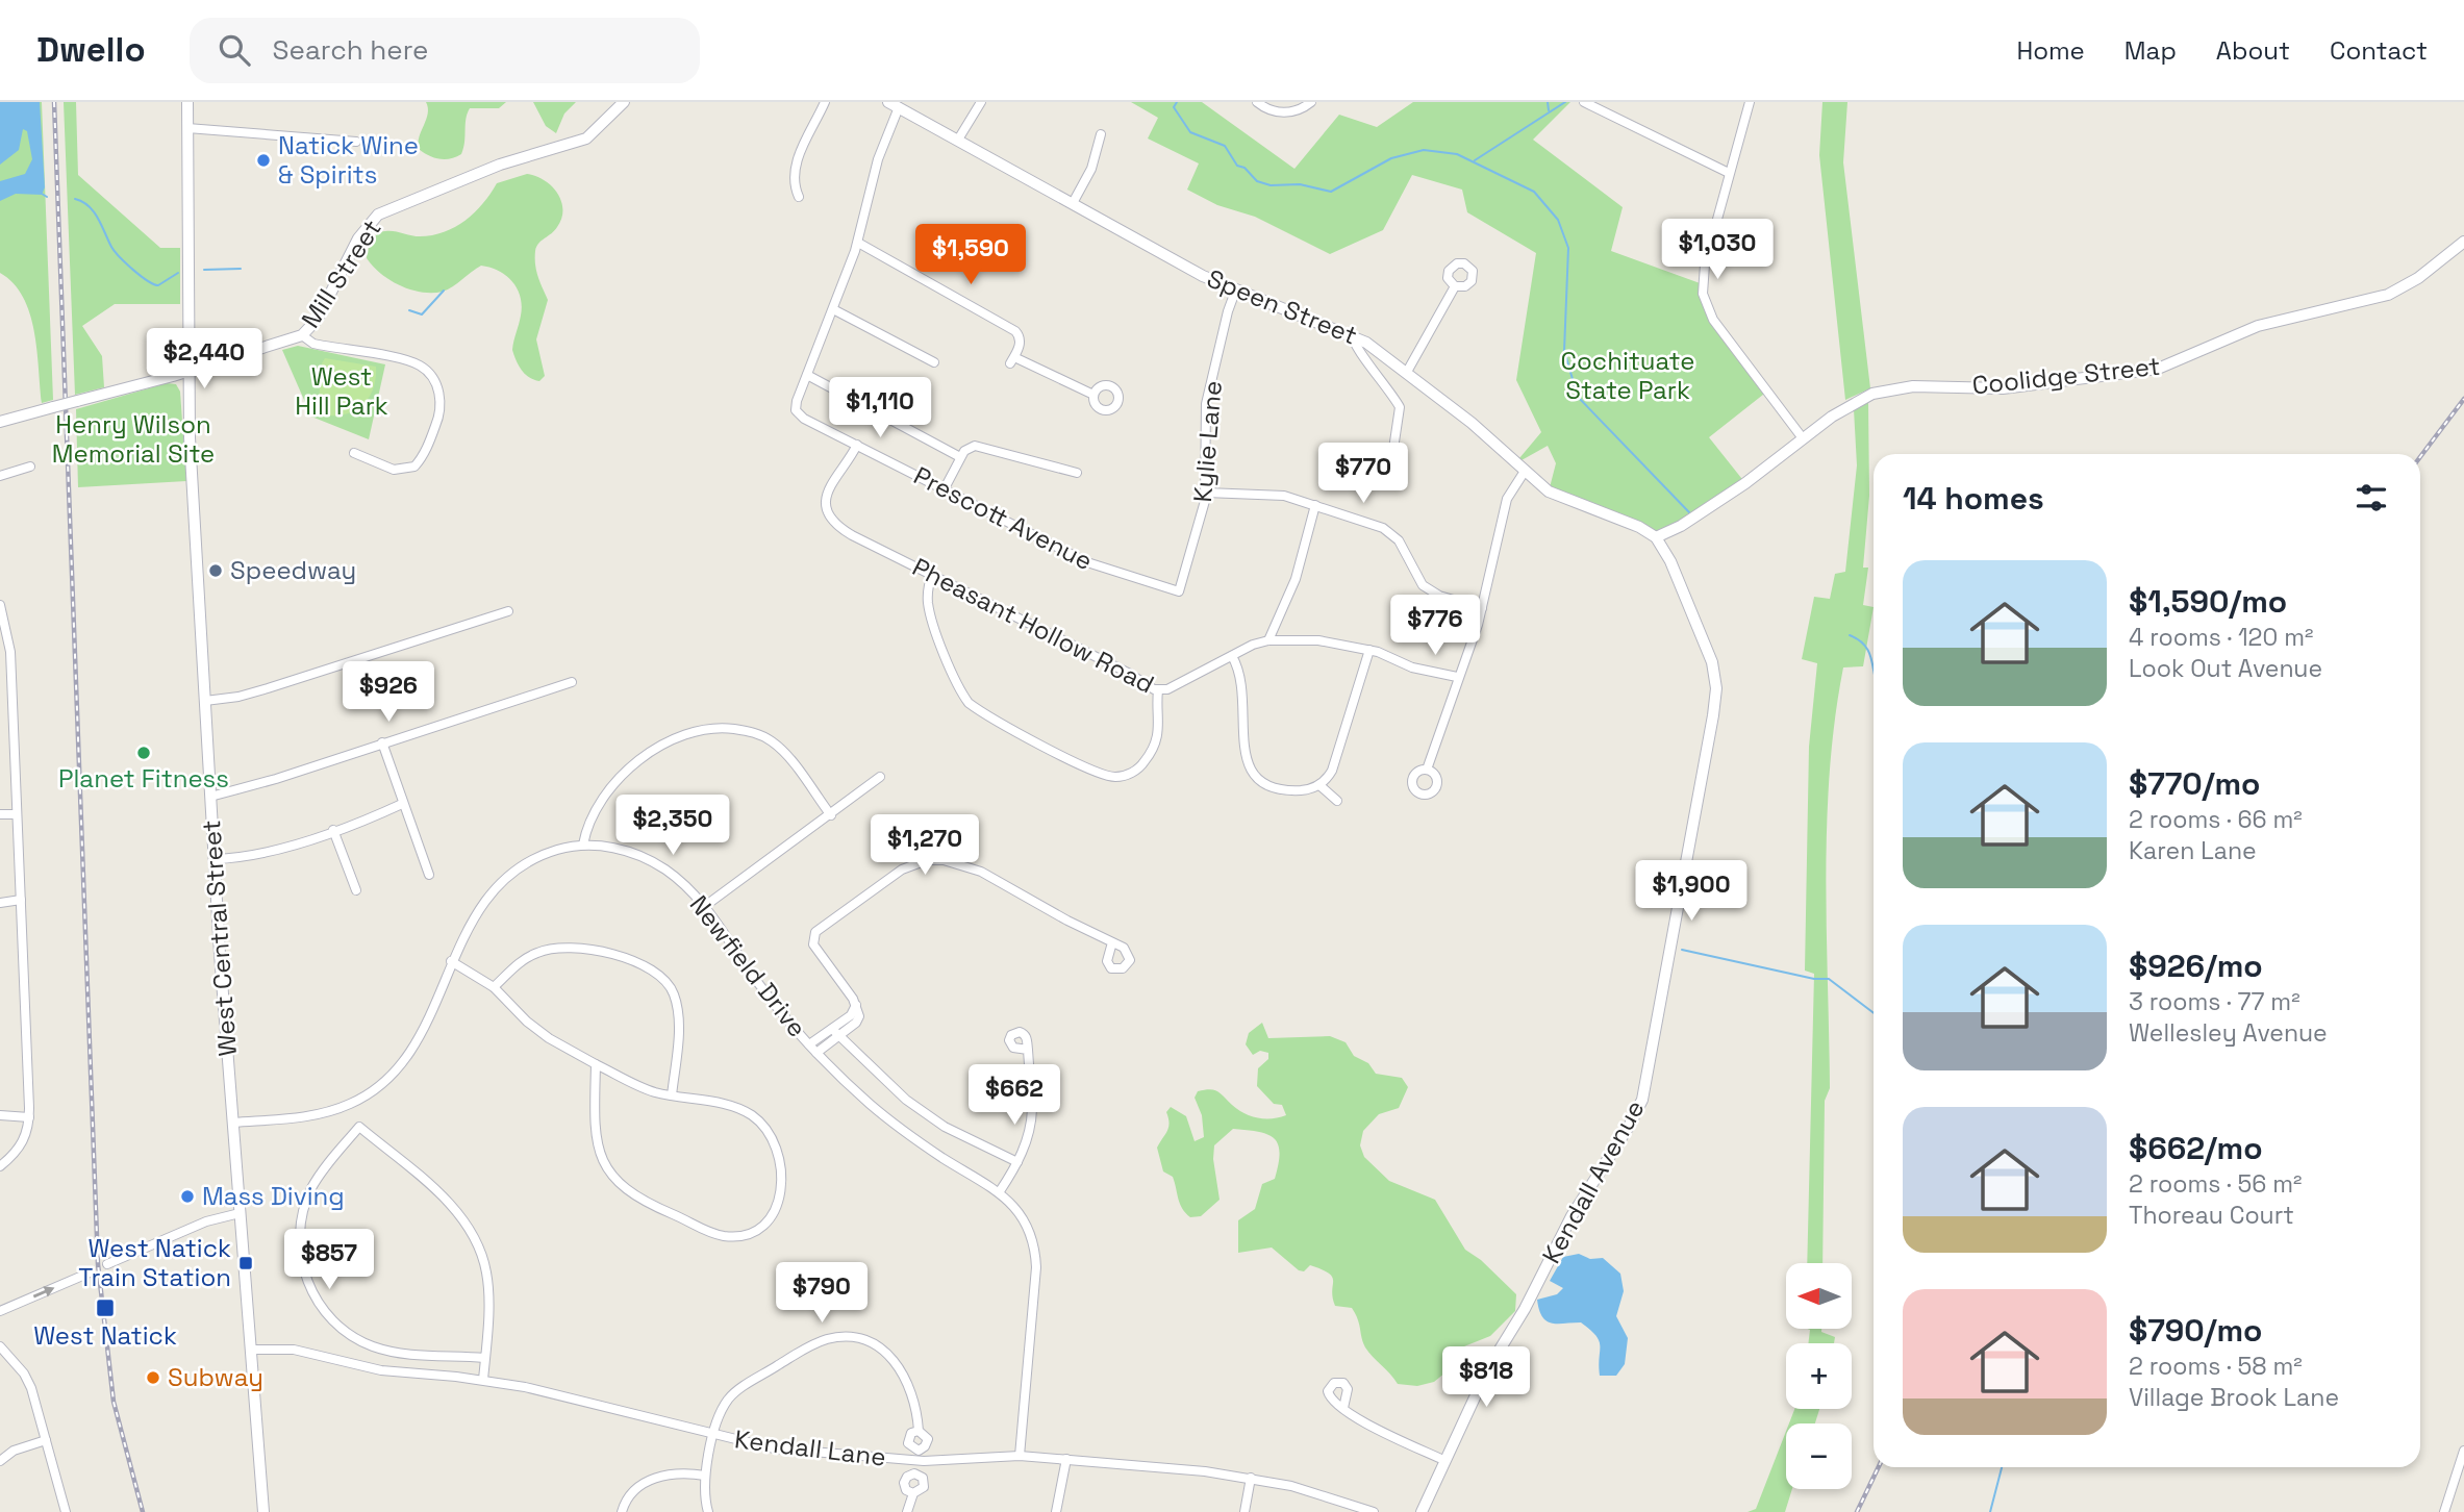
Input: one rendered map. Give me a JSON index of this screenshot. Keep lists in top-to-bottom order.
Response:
{
  "streets": {
    "main road": [
      "Mill Street",
      "Speen Street",
      "Coolidge Street",
      "West Central Street",
      "Kendall Avenue"
    ],
    "street": [
      "Kylie Lane",
      "Prescott Avenue",
      "Pheasant Hollow Road",
      "Newfield Drive",
      "Kendall Lane"
    ]
  },
  "crossings": [
    ["Mill Street", "West Central Street"],
    ["Speen Street", "Coolidge Street"],
    ["Speen Street", "Kylie Lane"],
    ["Speen Street", "Kendall Avenue"],
    ["Coolidge Street", "Kendall Avenue"],
    ["Kylie Lane", "Prescott Avenue"],
    ["Prescott Avenue", "Pheasant Hollow Road"],
    ["West Central Street", "Newfield Drive"],
    ["West Central Street", "Kendall Lane"],
    ["Newfield Drive", "Kendall Lane"]
  ],
  "parks": ["Cochituate State Park", "West Hill Park", "Henry Wilson Memorial Site"],
  "places": {
    "other": [
      "Natick Wine & Spirits",
      "Speedway",
      "Planet Fitness",
      "Mass Diving",
      "Subway"
    ],
    "transit": ["West Natick Train Station", "West Natick"]
  },
  "north": "left",
  "page": {
    "header": "Dwello",
    "search": "Search here",
    "nav": [
      "Home",
      "Map",
      "About",
      "Contact"
    ],
    "price": [
      "$1,030",
      "$1,590",
      "$2,440",
      "$1,110",
      "$770",
      "$776",
      "$926",
      "$2,350",
      "$1,270",
      "$1,900",
      "$662",
      "$857",
      "$790",
      "$818"
    ],
    "heading": "14 homes",
    "list": [
      {
        "name": "$1,590/mo",
        "note": "4 rooms · 120 m² · Look Out Avenue"
      },
      {
        "name": "$770/mo",
        "note": "2 rooms · 66 m² · Karen Lane"
      },
      {
        "name": "$926/mo",
        "note": "3 rooms · 77 m² · Wellesley Avenue"
      },
      {
        "name": "$662/mo",
        "note": "2 rooms · 56 m² · Thoreau Court"
      },
      {
        "name": "$790/mo",
        "note": "2 rooms · 58 m² · Village Brook Lane"
      }
    ],
    "map_buttons": ["+", "−"]
  }
}
